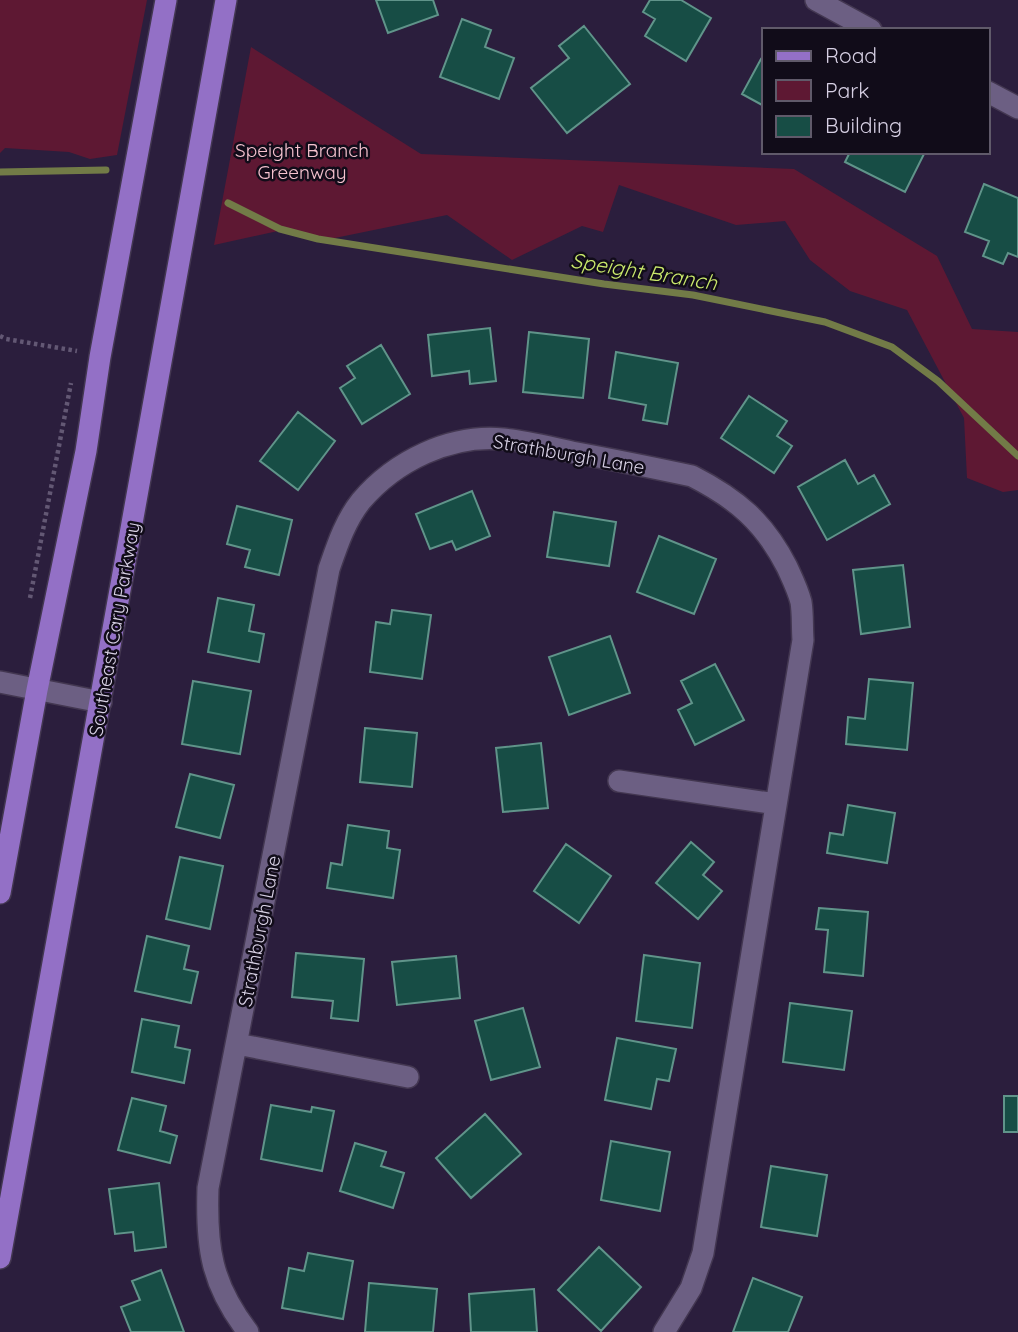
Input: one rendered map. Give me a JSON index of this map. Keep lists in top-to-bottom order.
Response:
{
  "streets": {
    "main road": ["Southeast Cary Parkway"],
    "street": ["Strathburgh Lane"]
  },
  "water": ["Speight Branch"],
  "parks": ["Speight Branch Greenway"],
  "legend": ["Road", "Park", "Building"]
}
